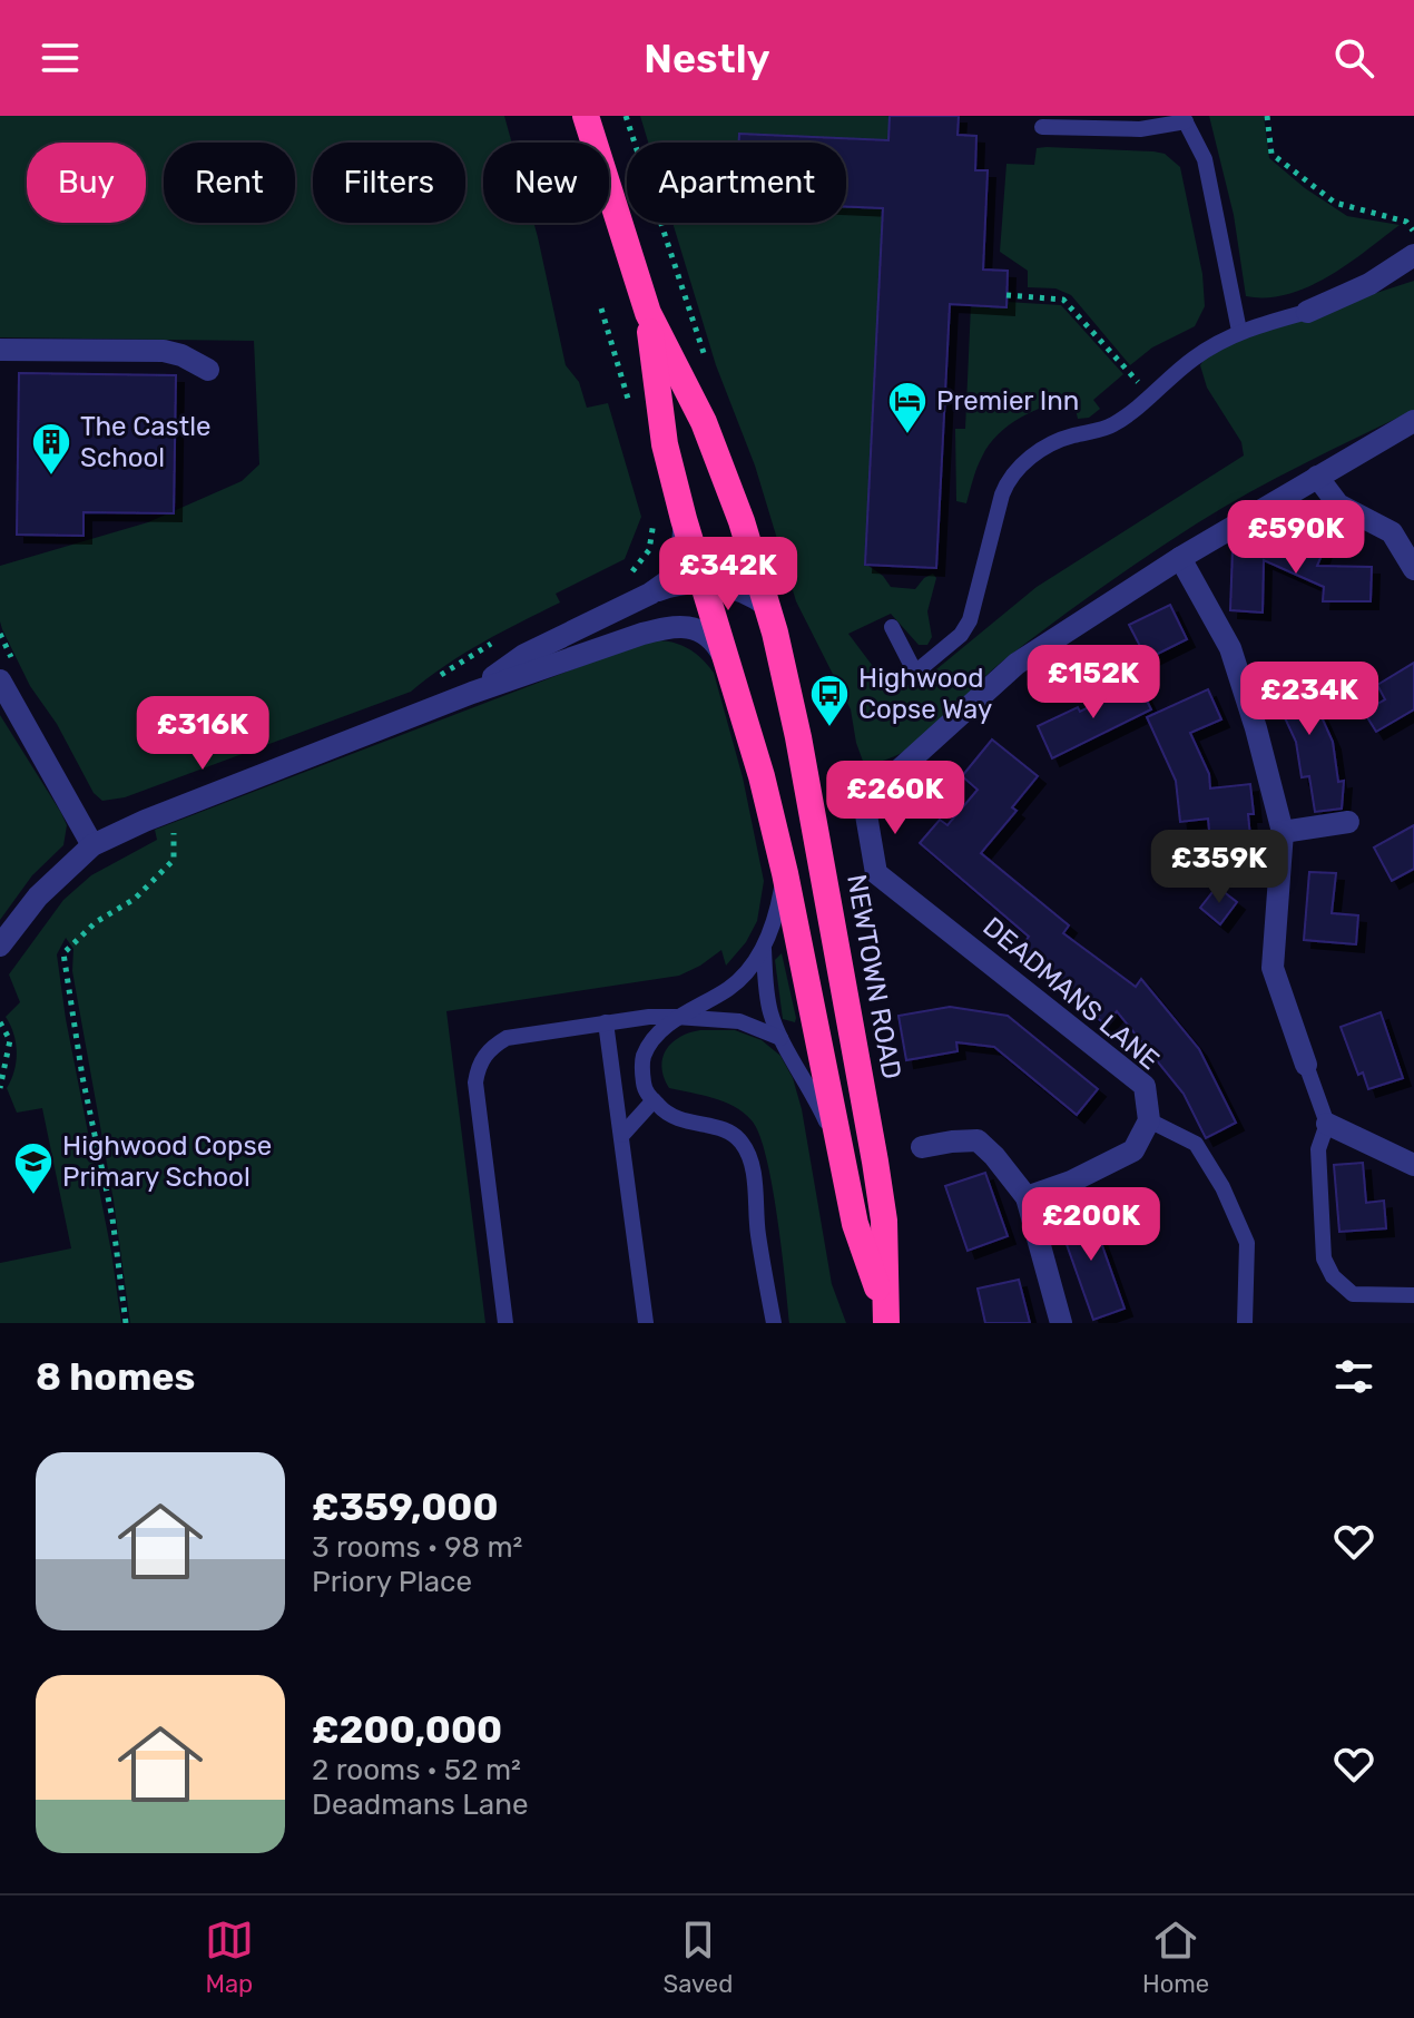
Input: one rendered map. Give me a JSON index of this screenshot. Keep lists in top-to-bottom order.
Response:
{
  "streets": {
    "highway": ["NEWTOWN ROAD"],
    "street": ["DEADMANS LANE"]
  },
  "places": {
    "hotel": ["Premier Inn"],
    "building": ["The Castle School"],
    "bus stop": ["Highwood Copse Way"],
    "school or university": ["Highwood Copse Primary School"]
  },
  "page": {
    "header": "Nestly",
    "chip": [
      "Buy",
      "Rent",
      "Filters",
      "New",
      "Apartment"
    ],
    "price": [
      "£590K",
      "£342K",
      "£152K",
      "£234K",
      "£316K",
      "£260K",
      "£359K",
      "£200K"
    ],
    "heading": "8 homes",
    "list": [
      {
        "name": "£359,000",
        "note": "3 rooms · 98 m² · Priory Place"
      },
      {
        "name": "£200,000",
        "note": "2 rooms · 52 m² · Deadmans Lane"
      }
    ],
    "tabs": ["Map", "Saved", "Home"]
  }
}
